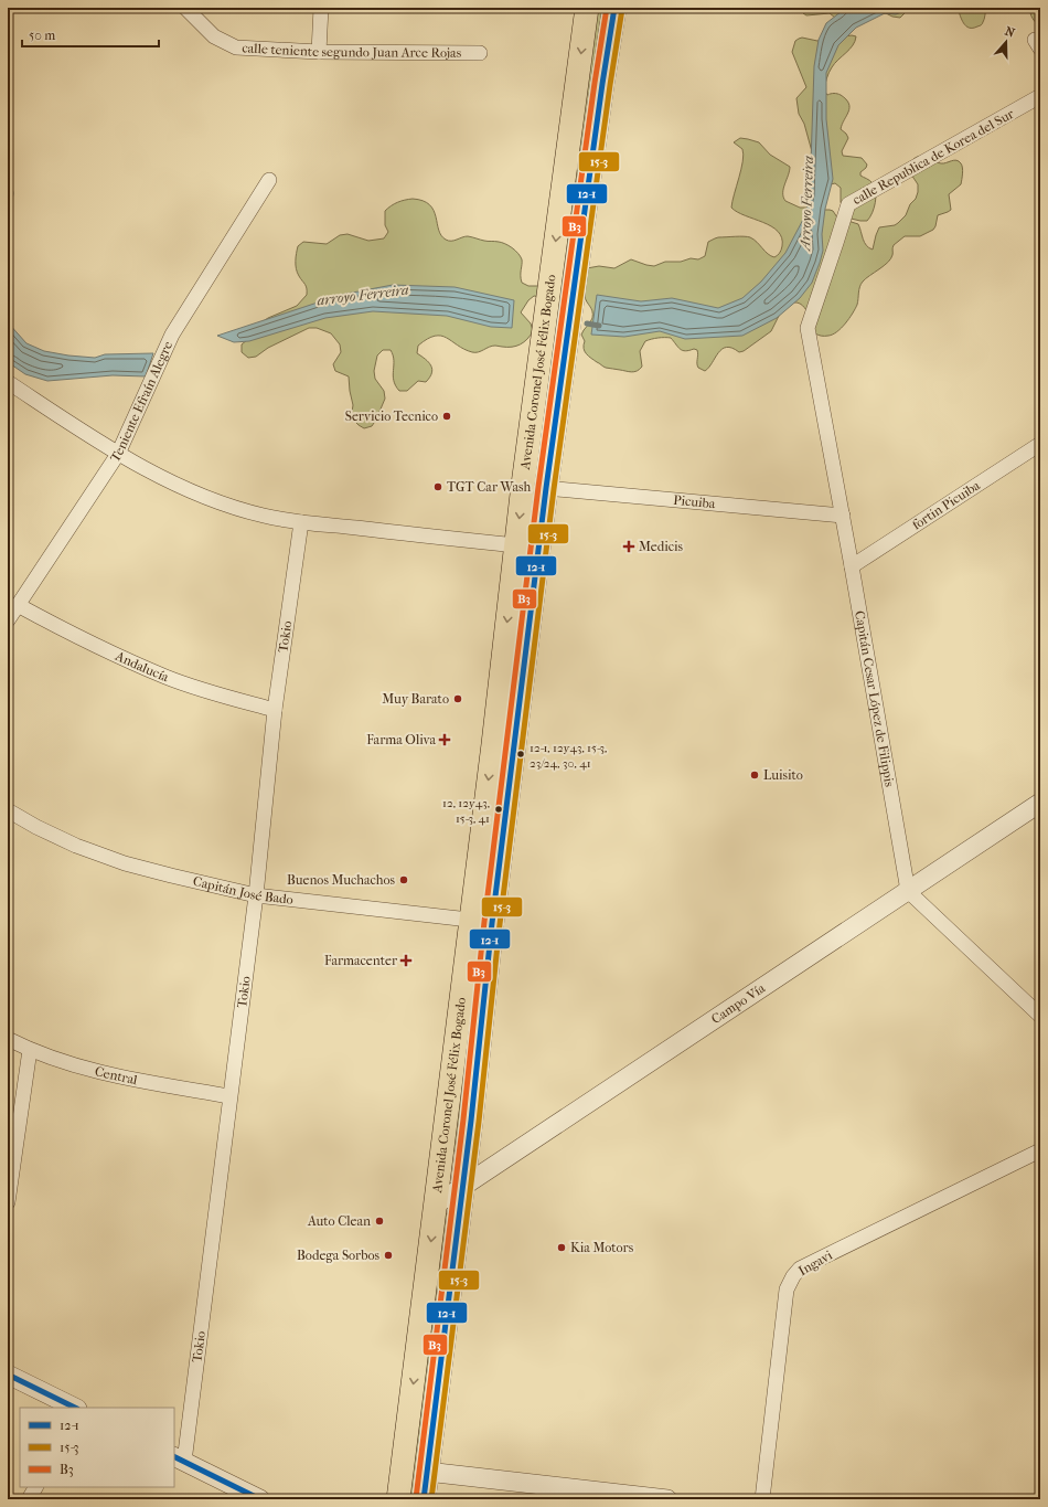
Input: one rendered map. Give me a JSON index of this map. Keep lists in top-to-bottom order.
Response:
{
  "streets": {
    "main road": ["Avenida Coronel José Félix Bogado"],
    "street": [
      "calle teniente segundo Juan Arce Rojas",
      "calle Republica de Korea del Sur",
      "Teniente Efraín Alegre",
      "Picuiba",
      "fortin Picuiba",
      "Tokio",
      "Andalucía",
      "Capitán Cesar López de Filippis",
      "Capitán José Bado",
      "Campo Vía",
      "Central",
      "Ingavi"
    ]
  },
  "crossings": [
    ["calle Republica de Korea del Sur", "Capitán Cesar López de Filippis"],
    ["Avenida Coronel José Félix Bogado", "Picuiba"],
    ["Avenida Coronel José Félix Bogado", "Capitán José Bado"],
    ["Avenida Coronel José Félix Bogado", "Campo Vía"],
    ["Teniente Efraín Alegre", "Andalucía"],
    ["Picuiba", "Capitán Cesar López de Filippis"],
    ["fortin Picuiba", "Capitán Cesar López de Filippis"],
    ["Tokio", "Andalucía"],
    ["Tokio", "Capitán José Bado"],
    ["Tokio", "Central"],
    ["Capitán Cesar López de Filippis", "Campo Vía"]
  ],
  "water": ["Arroyo Ferreira", "arroyo Ferreira"],
  "places": {
    "other": [
      "Servicio Tecnico",
      "TGT Car Wash",
      "Muy Barato",
      "12-1, 12y43, 15-3, 23/24, 30, 41",
      "Luisito",
      "12, 12y43, 15-3, 41",
      "Buenos Muchachos",
      "Auto Clean",
      "Kia Motors",
      "Bodega Sorbos"
    ],
    "health": ["Medicis", "Farma Oliva", "Farmacenter"]
  },
  "lines": ["transit line 12-1", "transit line B3", "transit line 15-3"],
  "legend": ["12-1", "15-3", "B3"],
  "scale_bar": "50 m",
  "north": "top"
}
